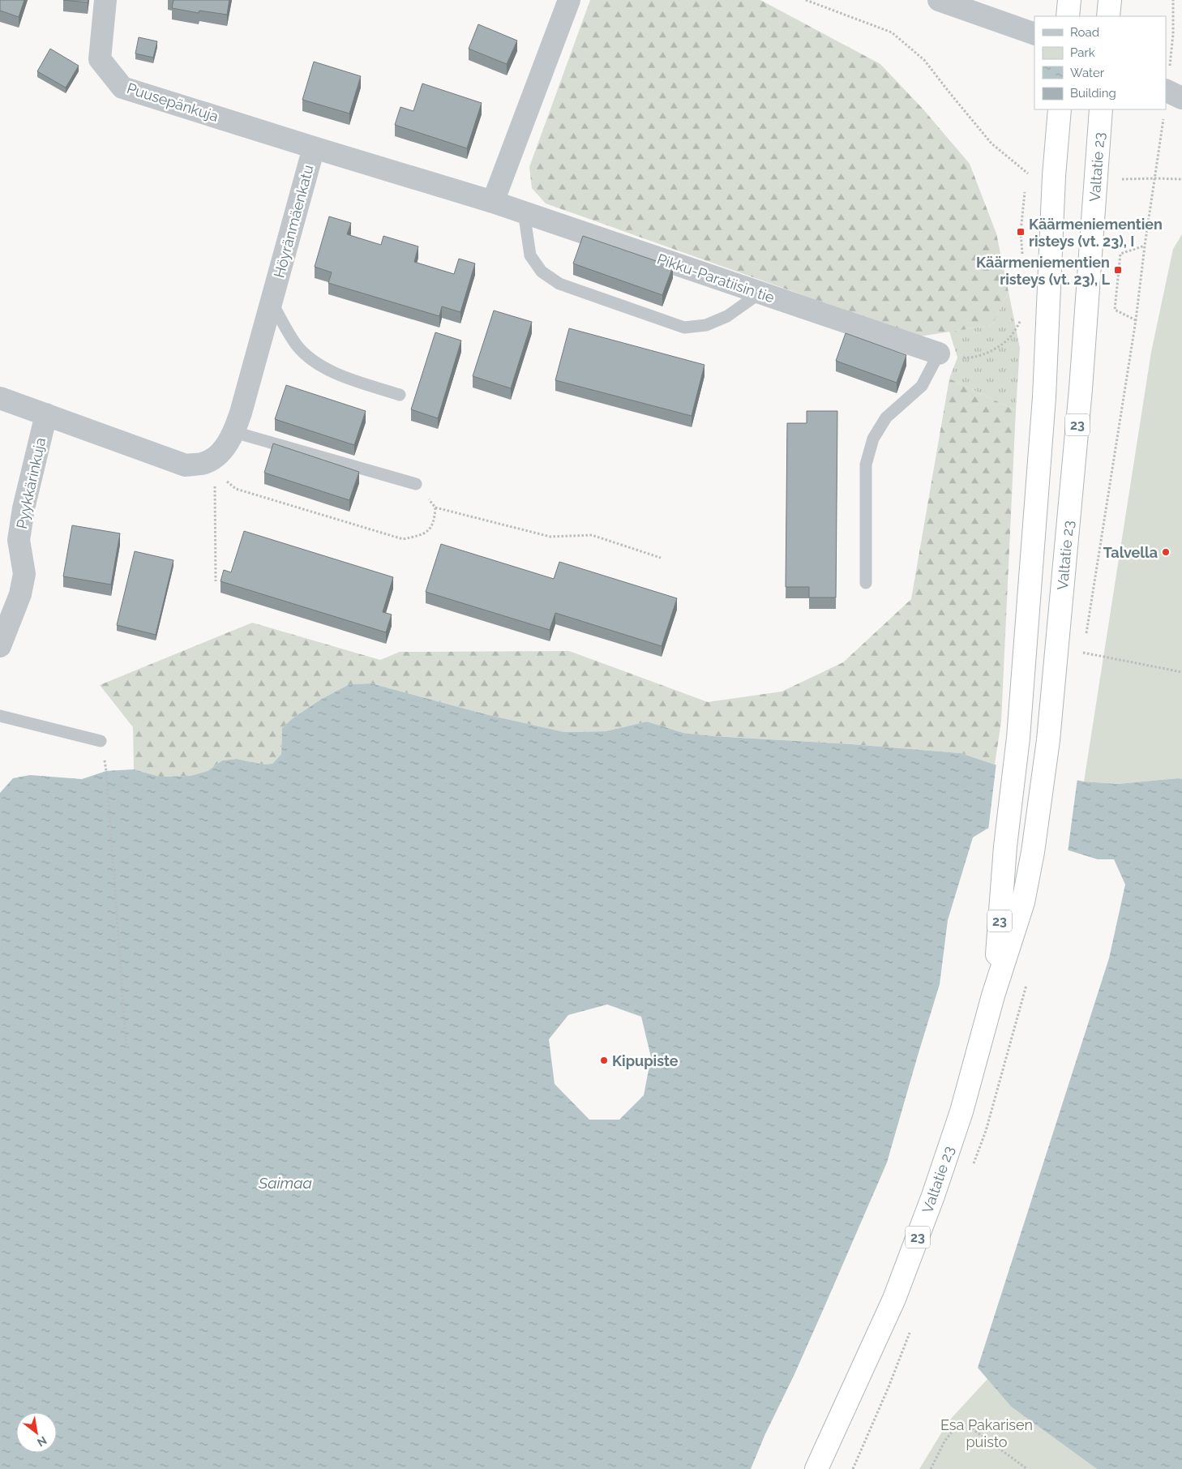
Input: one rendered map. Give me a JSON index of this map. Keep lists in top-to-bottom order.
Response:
{
  "streets": {
    "highway": ["Valtatie 23", "23"],
    "street": [
      "Puusepänkuja",
      "Höyränmäenkatu",
      "Pikku-Paratiisin tie",
      "Pyykkärinkuja"
    ]
  },
  "crossings": [
    ["Puusepänkuja", "Höyränmäenkatu"],
    ["Höyränmäenkatu", "Pikku-Paratiisin tie"]
  ],
  "water": ["Saimaa"],
  "parks": ["Esa Pakarisen puisto"],
  "places": {
    "transit": ["Käärmeniementien risteys (vt. 23), I", "Käärmeniementien risteys (vt. 23), L"],
    "other": ["Talvella", "Kipupiste"]
  },
  "legend": [
    "Road",
    "Park",
    "Water",
    "Building"
  ],
  "north": "bottom right"
}
